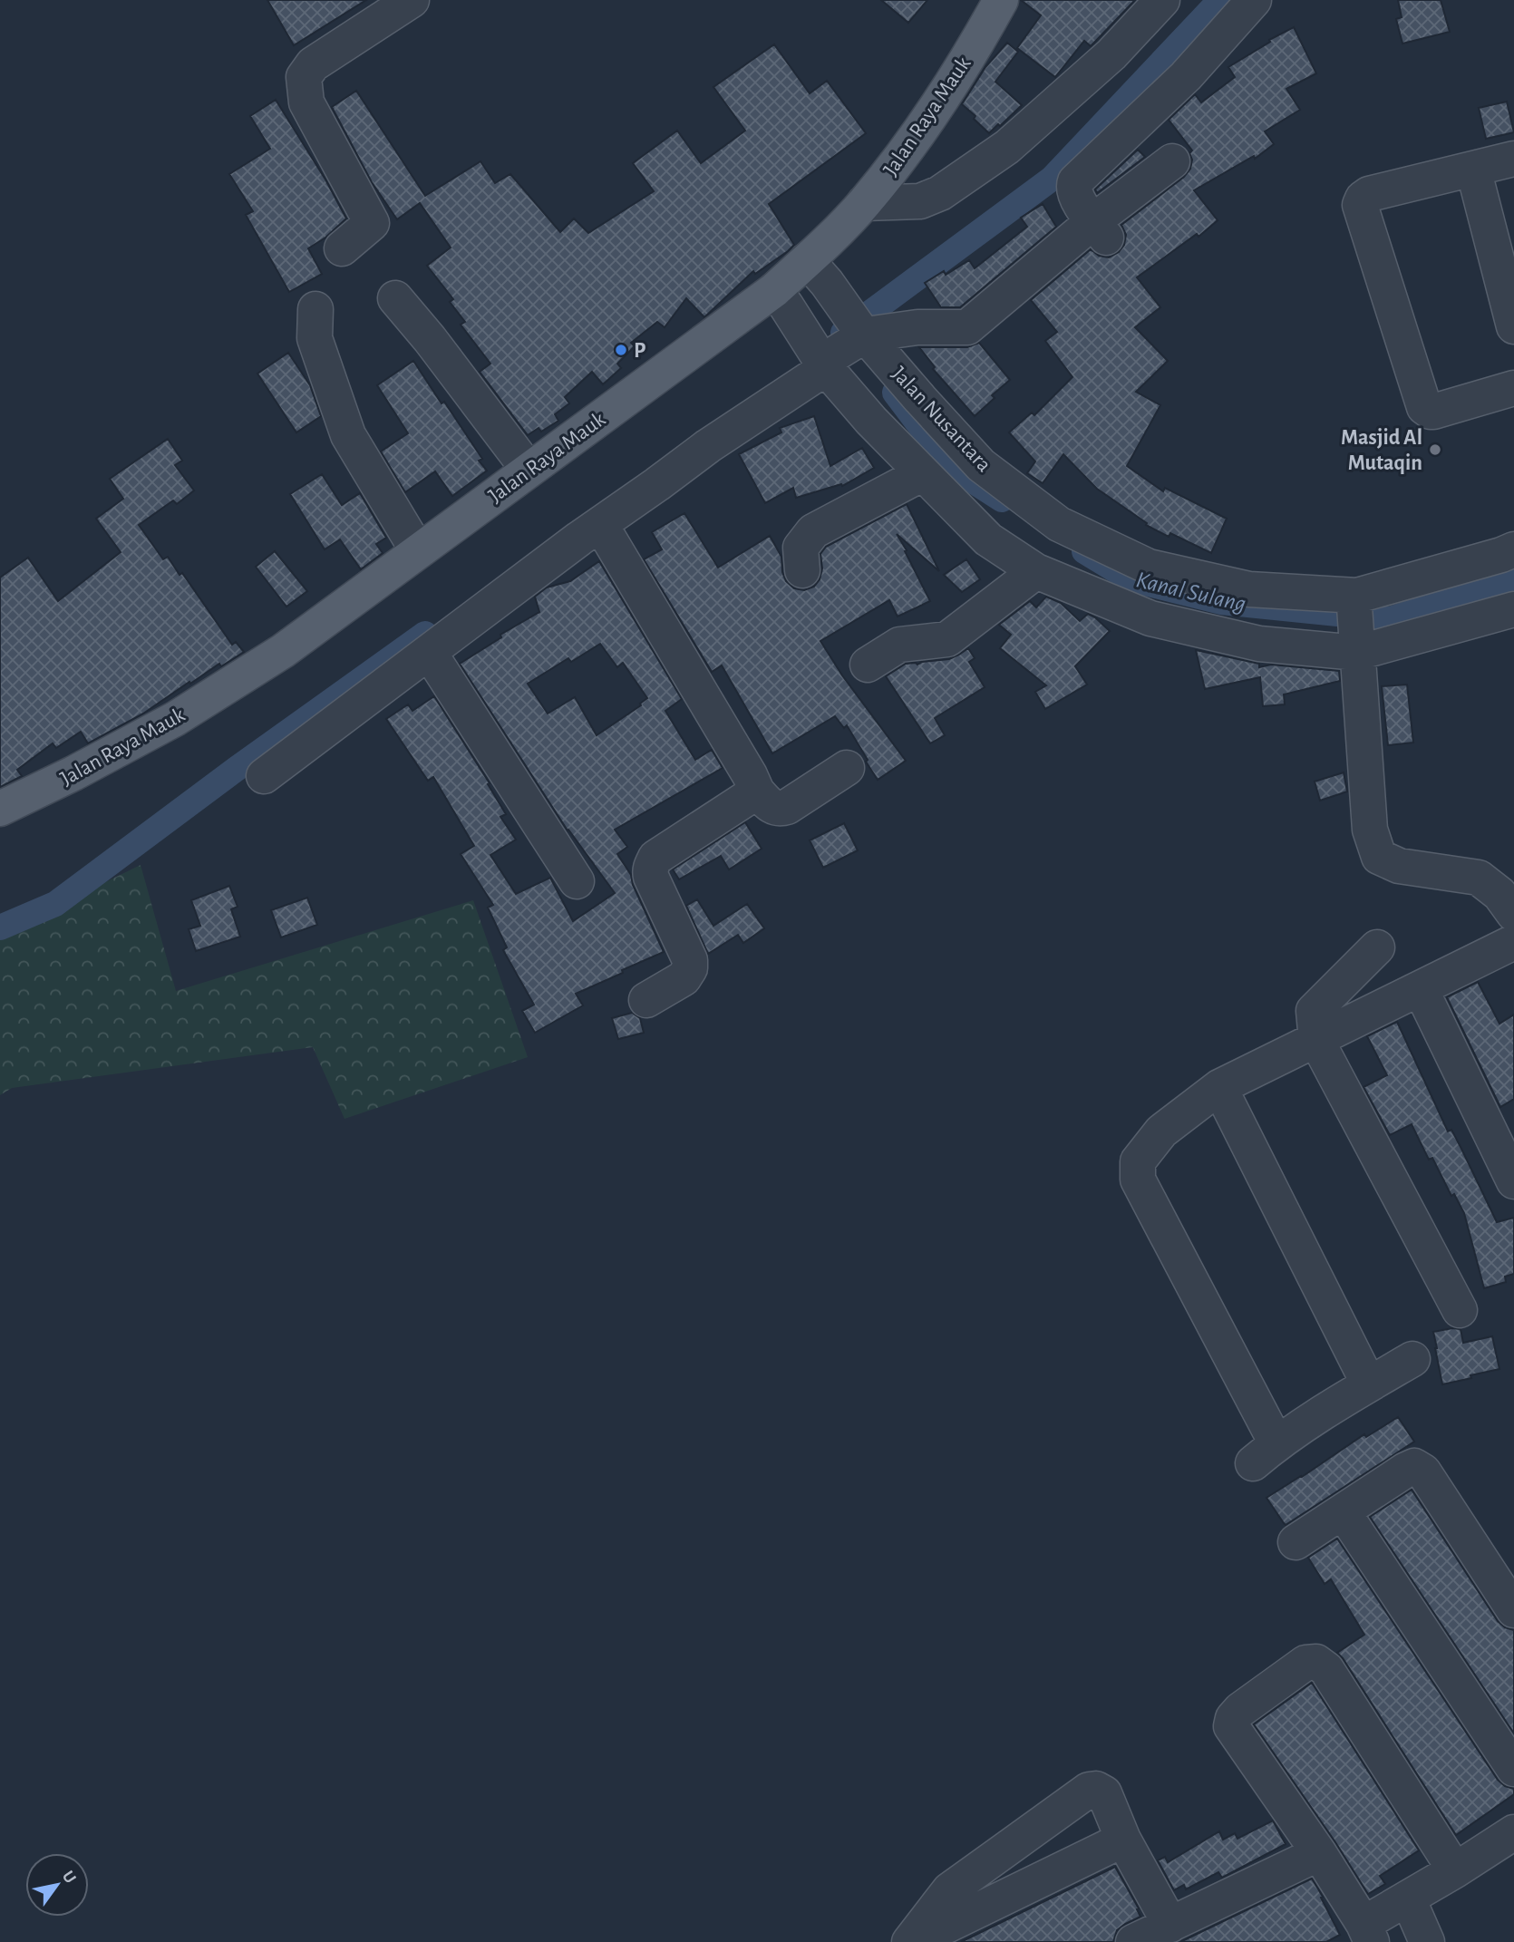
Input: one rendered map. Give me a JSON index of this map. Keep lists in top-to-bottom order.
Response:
{
  "streets": {
    "main road": ["Jalan Raya Mauk"],
    "street": ["Jalan Nusantara"]
  },
  "crossings": [
    ["Jalan Raya Mauk", "Jalan Nusantara"]
  ],
  "water": ["Kanal Sulang"],
  "places": ["P", "Masjid Al Mutaqin"],
  "north": "top right"
}
